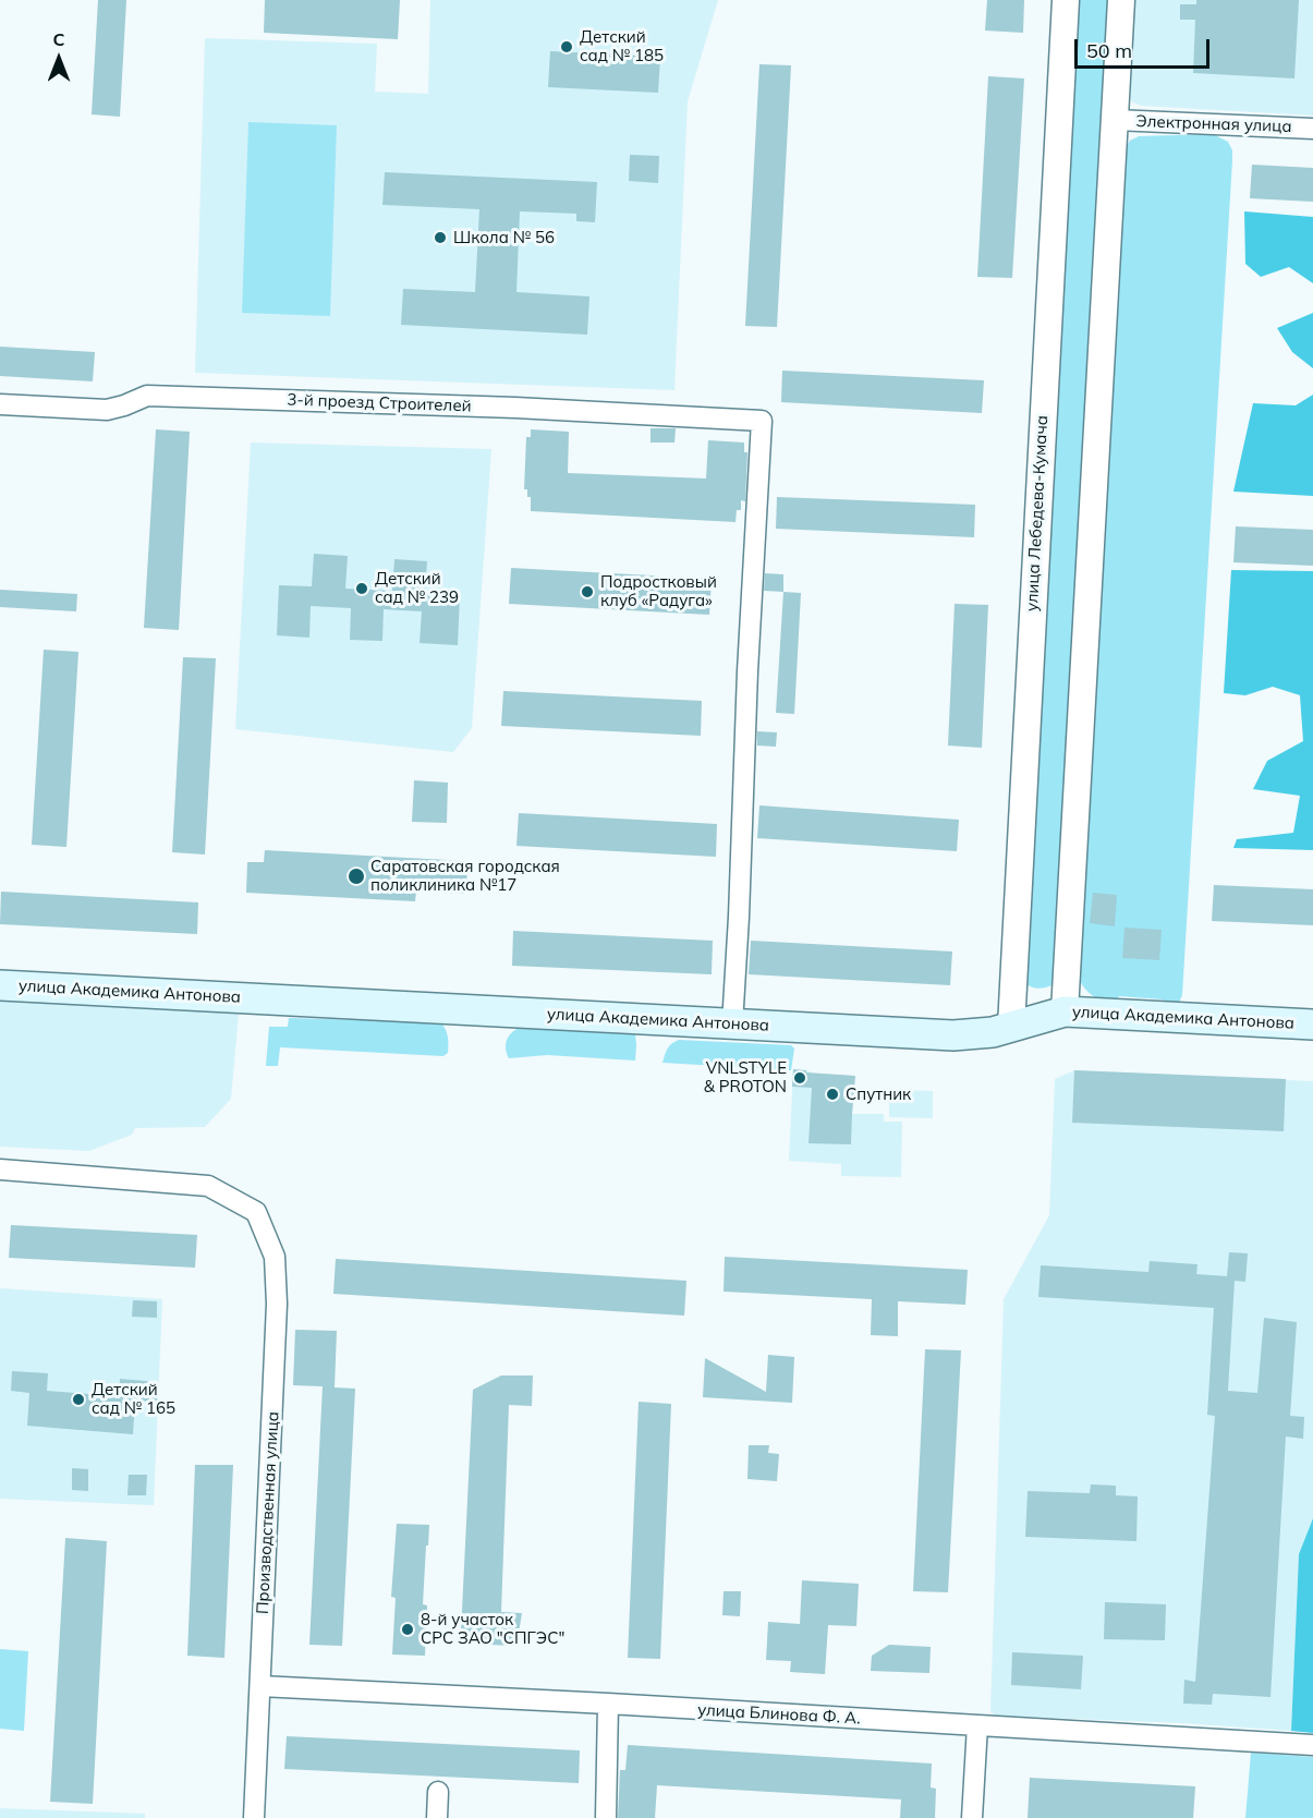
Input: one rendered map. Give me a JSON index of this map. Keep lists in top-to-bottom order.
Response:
{
  "streets": {
    "main road": ["улица Академика Антонова"],
    "street": [
      "Электронная улица",
      "3-й проезд Строителей",
      "улица Лебедева-Кумача",
      "Производственная улица",
      "улица Блинова Ф. А."
    ]
  },
  "crossings": [
    ["3-й проезд Строителей", "улица Академика Антонова"],
    ["улица Лебедева-Кумача", "улица Академика Антонова"],
    ["Производственная улица", "улица Блинова Ф. А."]
  ],
  "places": [
    "Детский сад № 185",
    "Школа № 56",
    "Детский сад № 239",
    "Подростковый клуб «Радуга»",
    "Саратовская городская поликлиника №17",
    "VNLSTYLE & PROTON",
    "Спутник",
    "Детский сад № 165",
    "8-й участок СРС ЗАО \"СПГЭС\""
  ],
  "scale_bar": "50 m",
  "north": "top"
}
